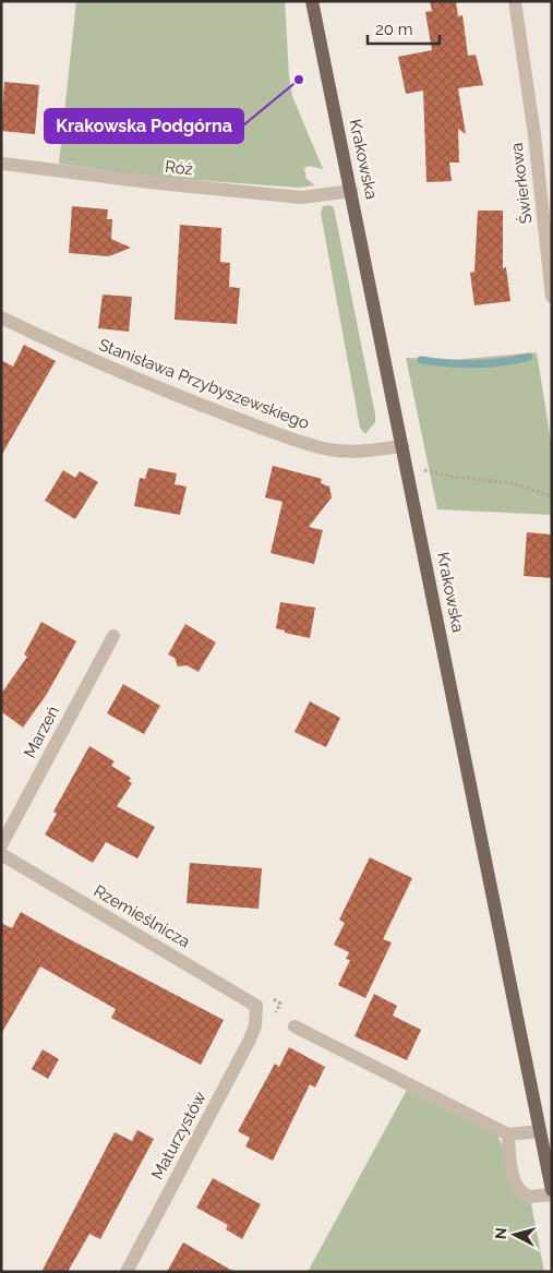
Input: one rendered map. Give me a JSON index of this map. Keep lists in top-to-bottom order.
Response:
{
  "streets": {
    "main road": ["Krakowska"],
    "street": [
      "Róż",
      "Świerkowa",
      "Stanisława Przybyszewskiego",
      "Marzeń",
      "Rzemieślnicza",
      "Maturzystów"
    ]
  },
  "crossings": [
    ["Krakowska", "Róż"],
    ["Krakowska", "Stanisława Przybyszewskiego"],
    ["Rzemieślnicza", "Maturzystów"]
  ],
  "places": ["Krakowska Podgórna"],
  "scale_bar": "20 m",
  "north": "left"
}
